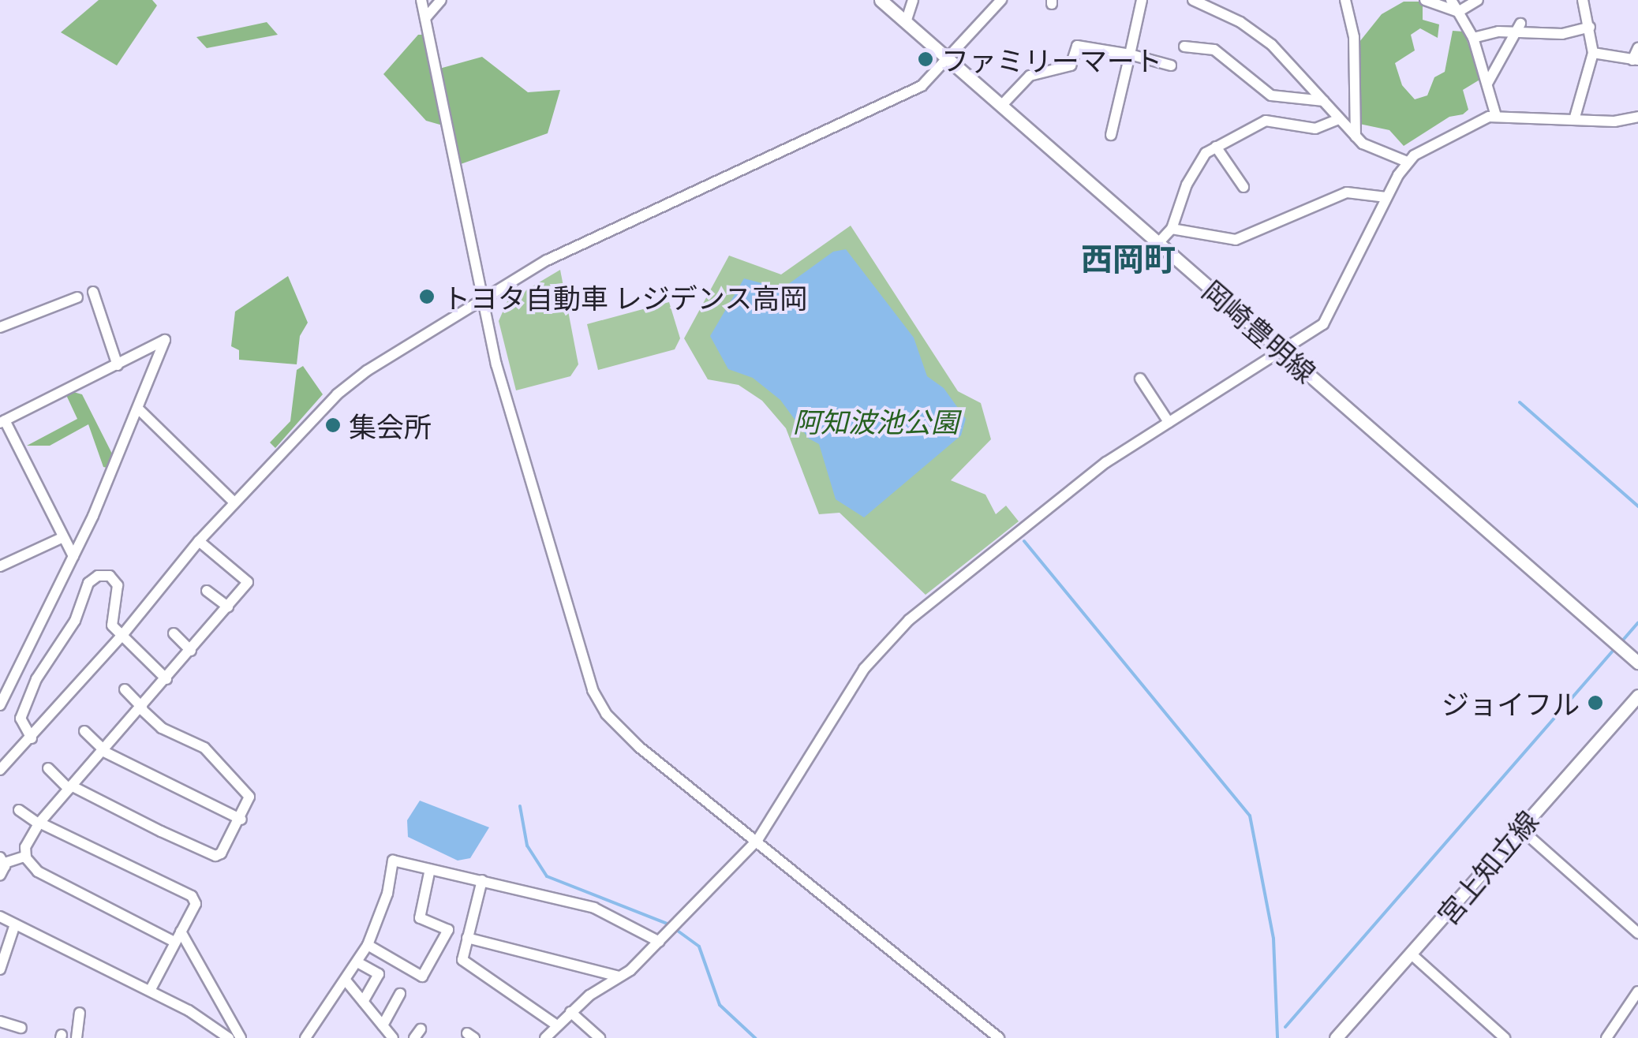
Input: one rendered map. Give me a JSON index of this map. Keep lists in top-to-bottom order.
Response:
{
  "streets": {
    "main road": ["岡崎豊明線", "宮上知立線"]
  },
  "districts": ["西岡町"],
  "parks": ["阿知波池公園"],
  "places": [
    "ファミリーマート",
    "トヨタ自動車 レジデンス高岡",
    "集会所",
    "ジョイフル"
  ]
}
